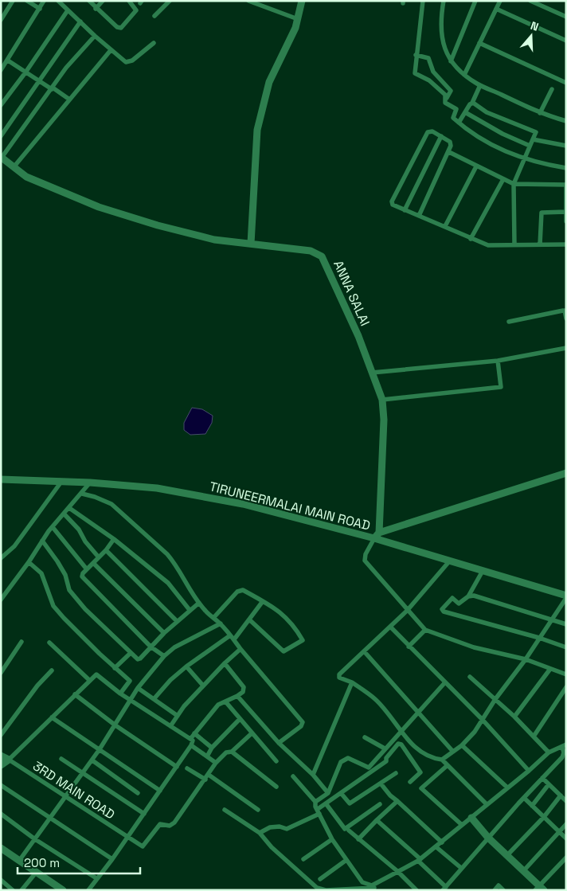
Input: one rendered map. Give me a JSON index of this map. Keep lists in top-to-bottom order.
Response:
{
  "streets": {
    "street": ["ANNA SALAI", "TIRUNEERMALAI MAIN ROAD", "3RD MAIN ROAD"]
  },
  "crossings": [
    ["ANNA SALAI", "TIRUNEERMALAI MAIN ROAD"]
  ],
  "scale_bar": "200 m",
  "north": "top"
}
